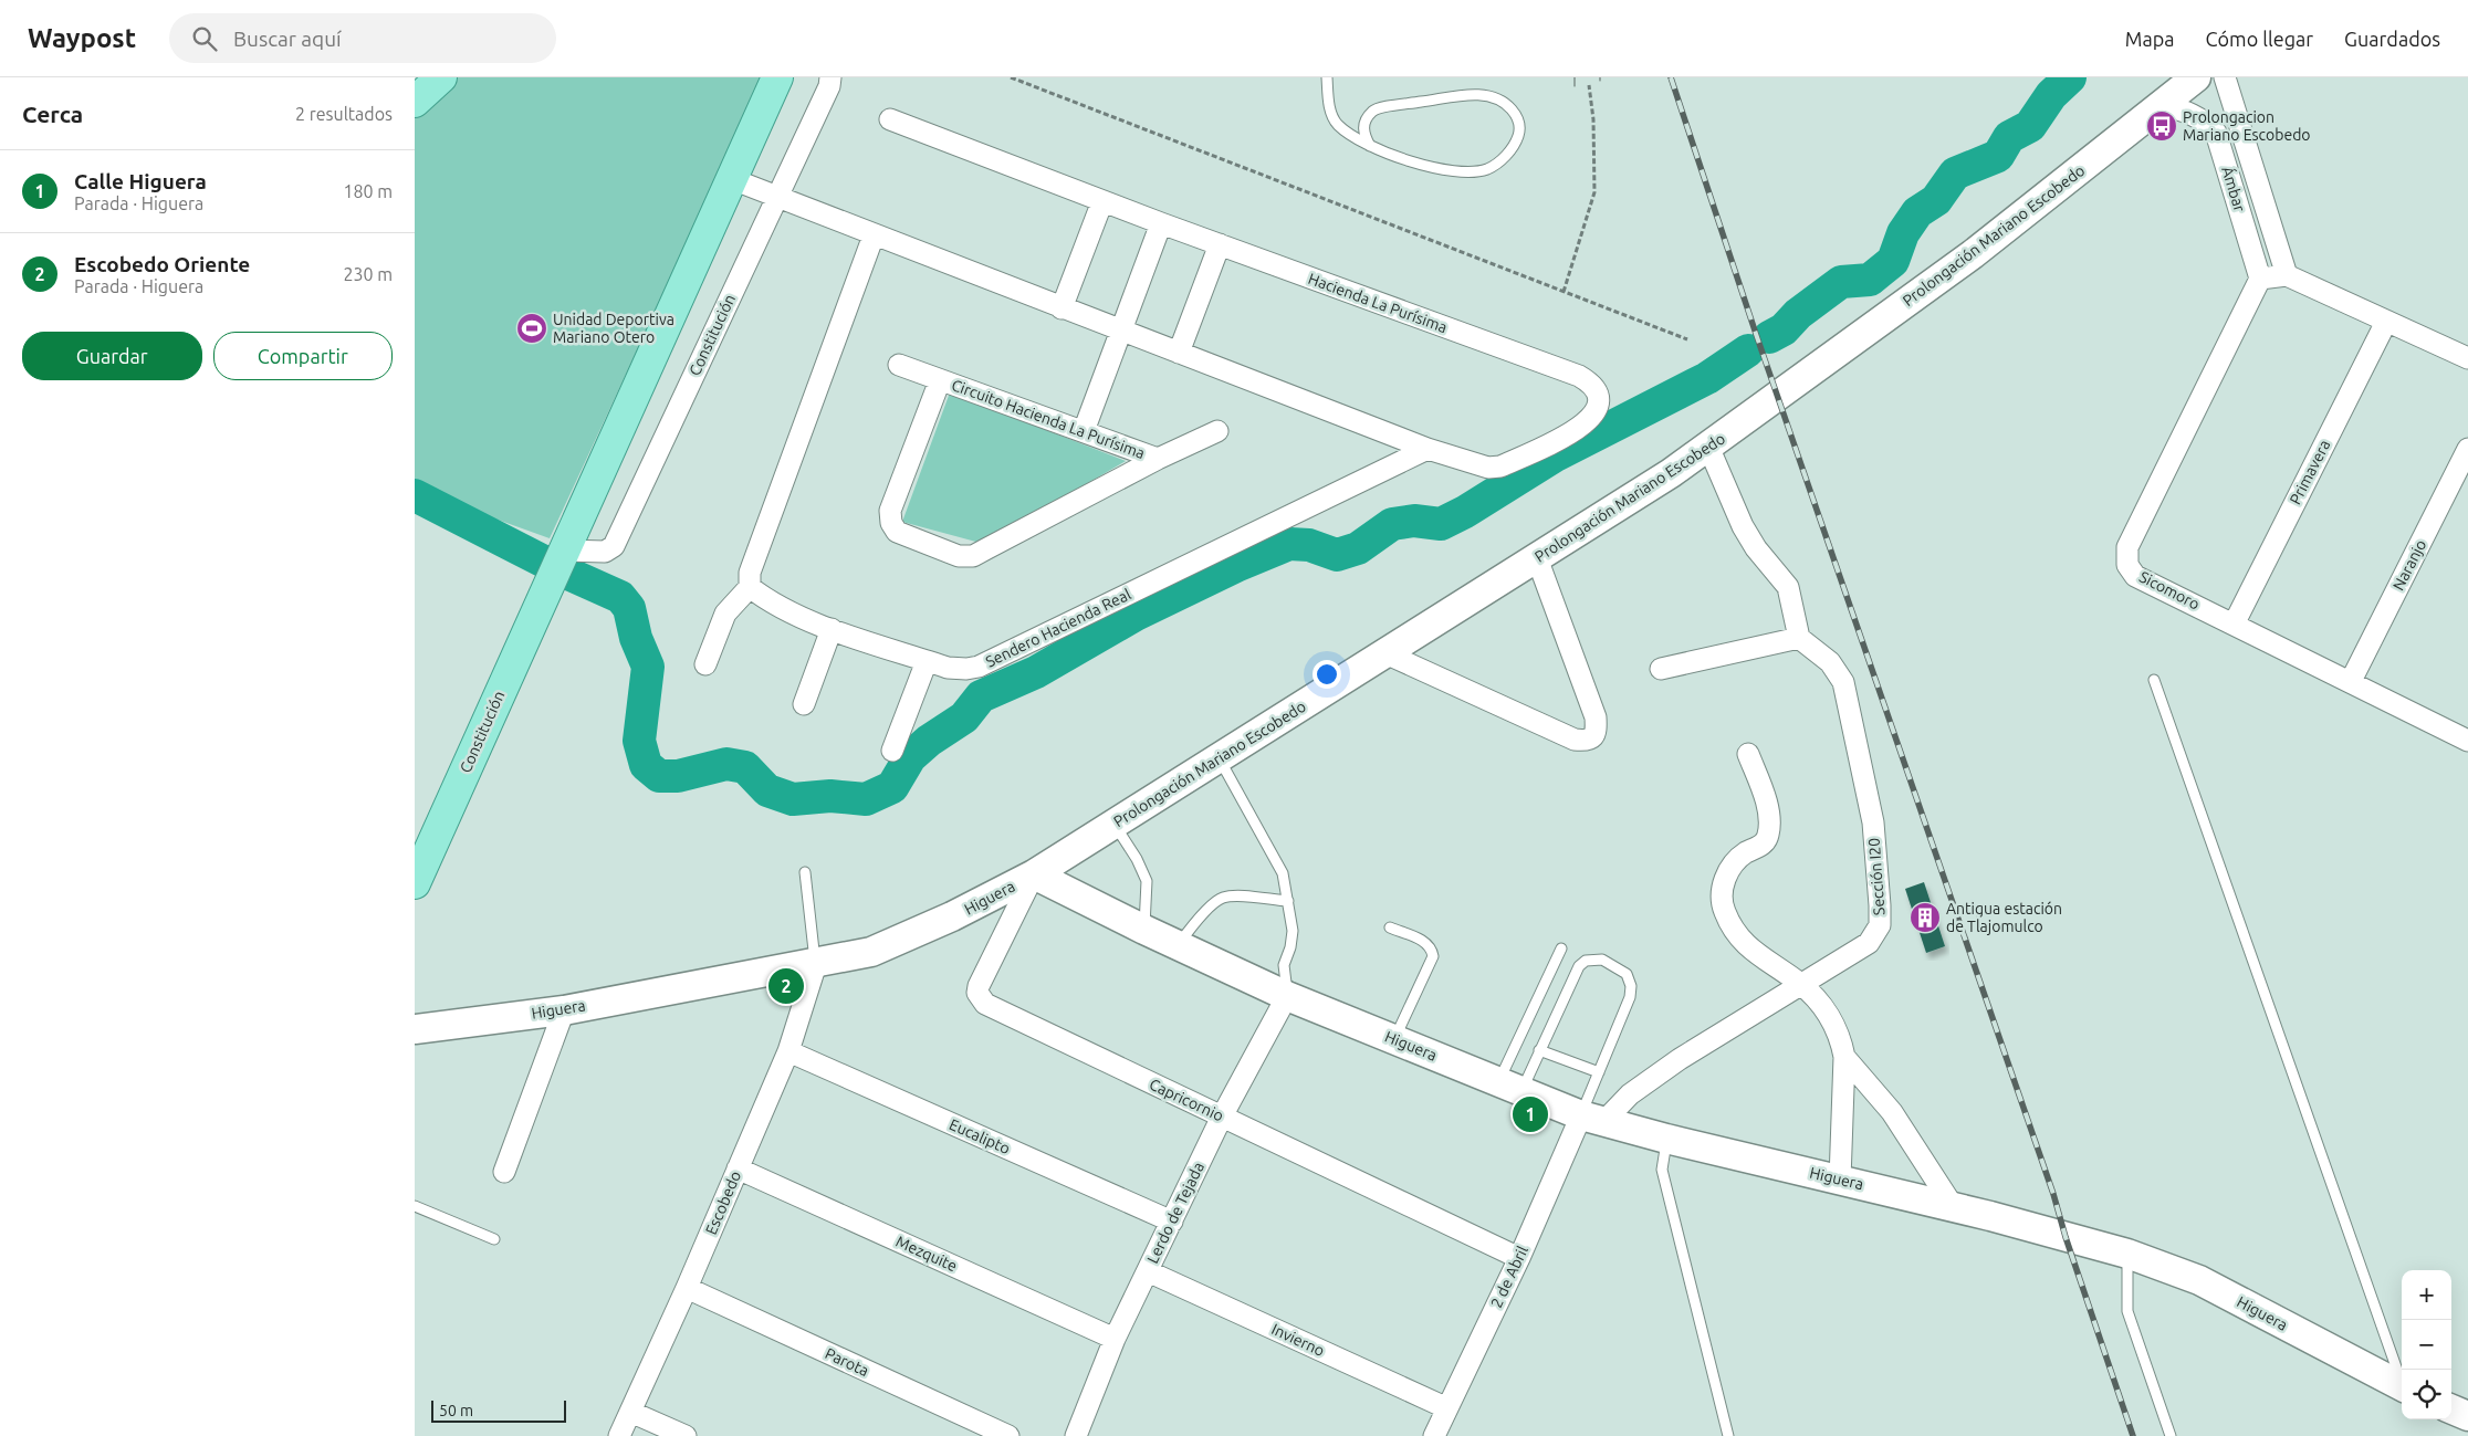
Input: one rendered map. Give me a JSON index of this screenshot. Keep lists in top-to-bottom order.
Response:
{
  "streets": {
    "main road": ["Prolongación Mariano Escobedo", "Constitución", "Higuera"],
    "street": [
      "Ámbar",
      "Hacienda La Purísima",
      "Circuito Hacienda La Purísima",
      "Primavera",
      "Naranjo",
      "Sicomoro",
      "Sendero Hacienda Real",
      "Sección I20",
      "Capricornio",
      "Eucalipto",
      "Escobedo",
      "Lerdo de Tejada",
      "Mezquite",
      "2 de Abril",
      "Invierno",
      "Parota"
    ]
  },
  "crossings": [
    ["Ámbar", "Prolongación Mariano Escobedo"],
    ["Ámbar", "Sicomoro"],
    ["Prolongación Mariano Escobedo", "Higuera"],
    ["Prolongación Mariano Escobedo", "Capricornio"],
    ["Hacienda La Purísima", "Sendero Hacienda Real"],
    ["Primavera", "Sicomoro"],
    ["Naranjo", "Sicomoro"],
    ["Sección I20", "Higuera"],
    ["Sección I20", "2 de Abril"],
    ["Higuera", "Capricornio"],
    ["Higuera", "Escobedo"],
    ["Higuera", "Lerdo de Tejada"],
    ["Higuera", "2 de Abril"],
    ["Capricornio", "Lerdo de Tejada"],
    ["Capricornio", "2 de Abril"],
    ["Eucalipto", "Escobedo"],
    ["Eucalipto", "Lerdo de Tejada"],
    ["Escobedo", "Mezquite"],
    ["Escobedo", "Parota"],
    ["Lerdo de Tejada", "Mezquite"],
    ["Lerdo de Tejada", "Invierno"],
    ["2 de Abril", "Invierno"]
  ],
  "places": {
    "bus stop": ["Prolongacion Mariano Escobedo"],
    "sports": ["Unidad Deportiva Mariano Otero"],
    "building": ["Antigua estación de Tlajomulco"]
  },
  "scale_bar": "50 m",
  "page": {
    "header": "Waypost",
    "search": "Buscar aquí",
    "nav": ["Mapa", "Cómo llegar", "Guardados"],
    "heading": ["Cerca", "2 resultados"],
    "list": [
      {
        "mark": "1",
        "name": "Calle Higuera",
        "note": "Parada · Higuera",
        "value": "180 m"
      },
      {
        "mark": "2",
        "name": "Escobedo Oriente",
        "note": "Parada · Higuera",
        "value": "230 m"
      }
    ],
    "buttons": ["Guardar", "Compartir"],
    "pins": ["2", "1"],
    "map_buttons": ["+", "−"],
    "scale": "50 m"
  }
}
